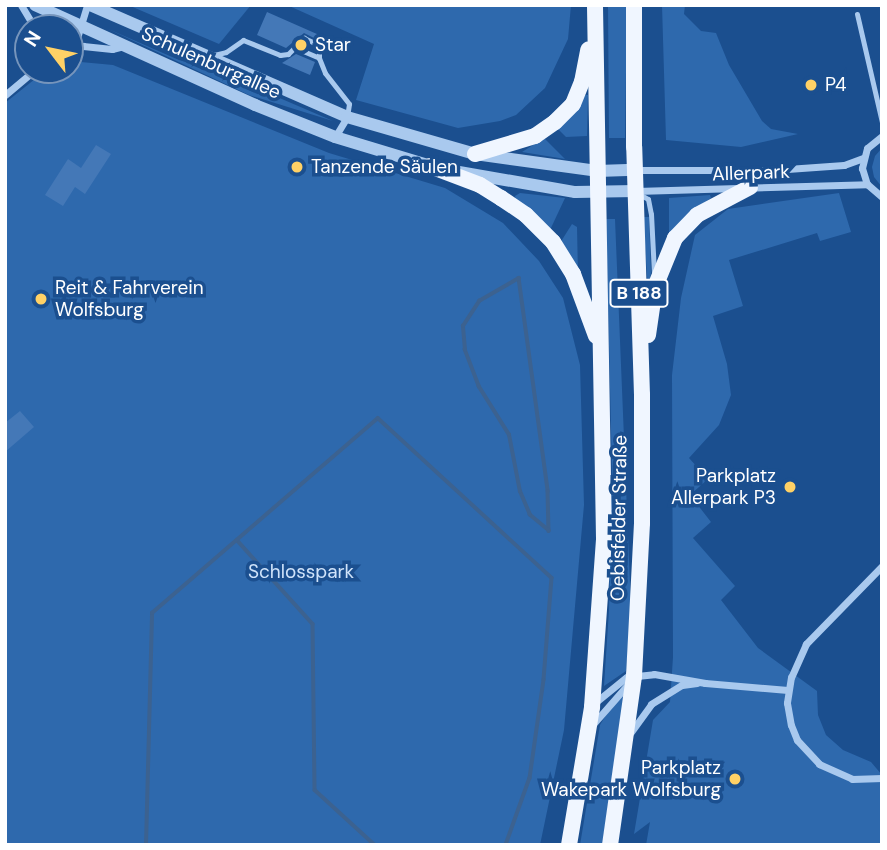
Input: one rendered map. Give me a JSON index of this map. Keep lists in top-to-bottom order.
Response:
{
  "streets": {
    "main road": ["B 188", "Oebisfelder Straße"],
    "street": ["Schulenburgallee", "Allerpark"]
  },
  "crossings": [
    ["Schulenburgallee", "Allerpark"],
    ["Schulenburgallee", "B 188"],
    ["Schulenburgallee", "Oebisfelder Straße"],
    ["Allerpark", "B 188"],
    ["Allerpark", "Oebisfelder Straße"],
    ["B 188", "Oebisfelder Straße"]
  ],
  "parks": ["Schlosspark"],
  "places": [
    "Star",
    "P4",
    "Tanzende Säulen",
    "Reit & Fahrverein Wolfsburg",
    "Parkplatz Allerpark P3",
    "Parkplatz Wakepark Wolfsburg"
  ],
  "north": "top left"
}
